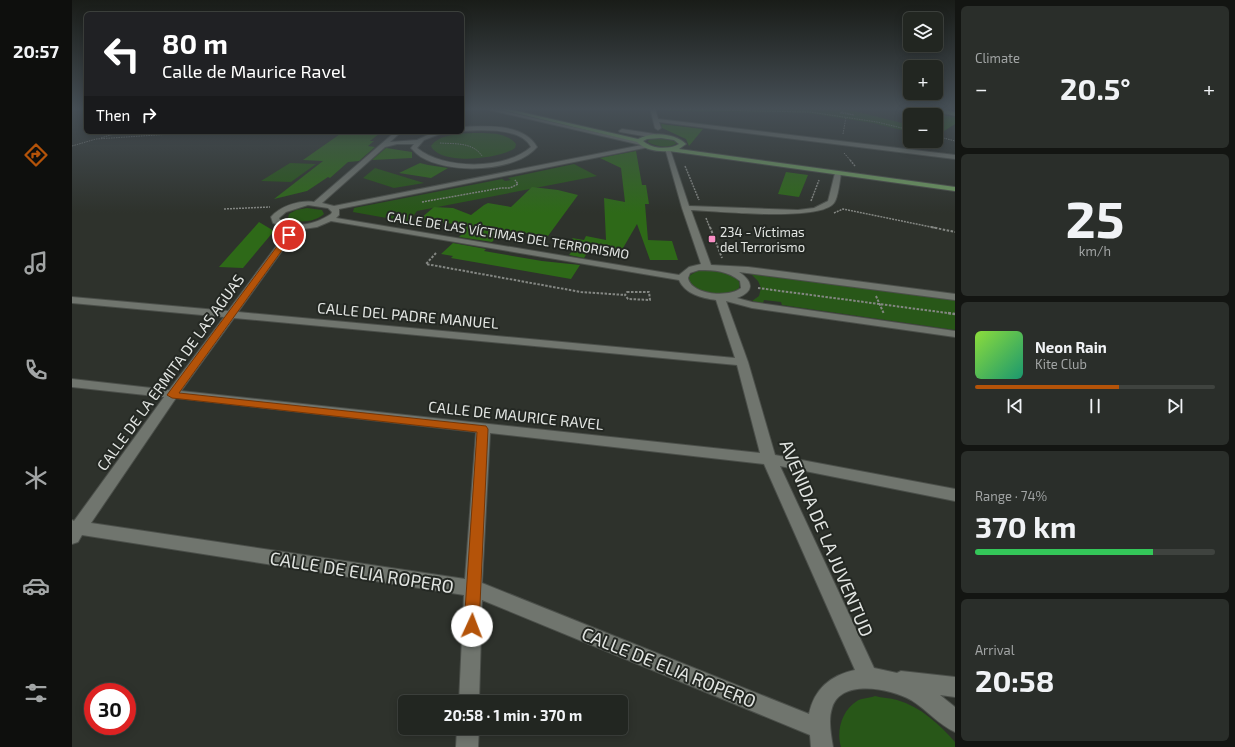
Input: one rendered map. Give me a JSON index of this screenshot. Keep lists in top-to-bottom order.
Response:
{
  "streets": {
    "street": [
      "CALLE DE LAS VÍCTIMAS DEL TERRORISMO",
      "CALLE DEL PADRE MANUEL",
      "CALLE DE LA ERMITA DE LAS AGUAS",
      "CALLE DE MAURICE RAVEL",
      "AVENIDA DE LA JUVENTUD",
      "CALLE DE ELIA ROPERO"
    ]
  },
  "crossings": [
    ["CALLE DEL PADRE MANUEL", "CALLE DE LA ERMITA DE LAS AGUAS"],
    ["CALLE DEL PADRE MANUEL", "AVENIDA DE LA JUVENTUD"],
    ["CALLE DE LA ERMITA DE LAS AGUAS", "CALLE DE MAURICE RAVEL"],
    ["CALLE DE LA ERMITA DE LAS AGUAS", "CALLE DE ELIA ROPERO"],
    ["CALLE DE MAURICE RAVEL", "AVENIDA DE LA JUVENTUD"]
  ],
  "places": {
    "transit": ["234 - Víctimas del Terrorismo"]
  },
  "page": {
    "tabs": "20:57",
    "tile": [
      "Climate",
      ["25", "km/h"],
      ["Range · 74%", "370 km"],
      ["Arrival", "20:58"]
    ],
    "map_buttons": ["+", "−"],
    "turn": ["80 m", "Calle de Maurice Ravel"],
    "heat": ["−", "20.5°", "+"],
    "then": "Then",
    "song": ["Neon Rain", "Kite Club"],
    "limit": "30",
    "trip": "20:58 · 1 min · 370 m"
  }
}
